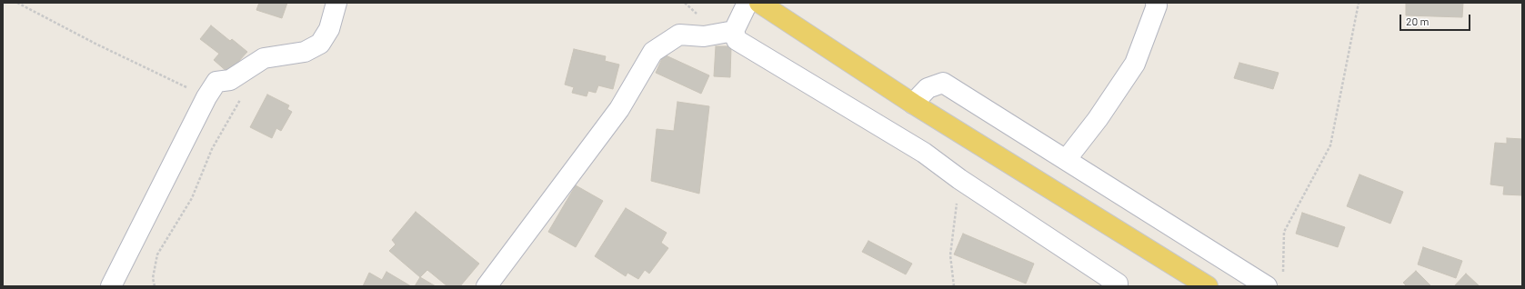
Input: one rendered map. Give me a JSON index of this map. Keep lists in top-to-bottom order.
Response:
{
  "scale_bar": "20 m"
}
